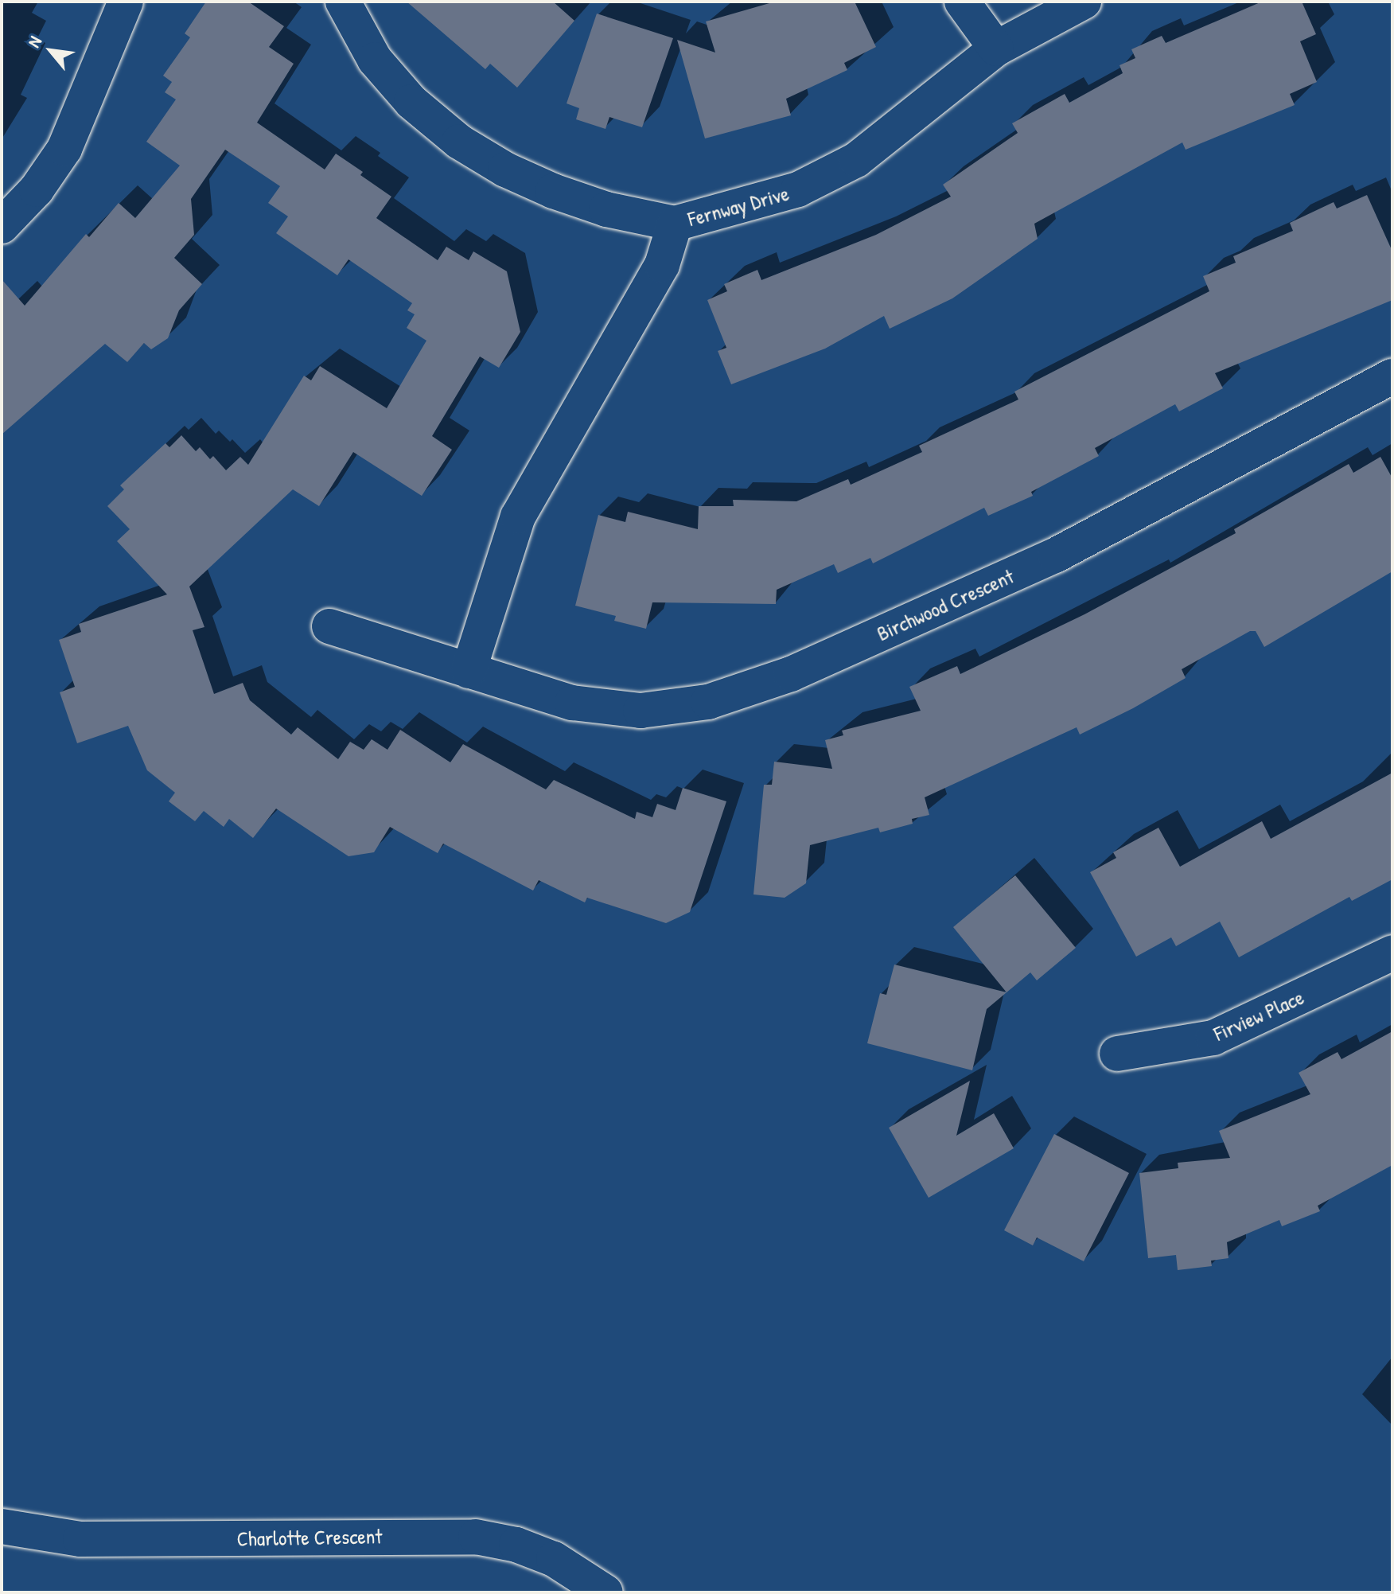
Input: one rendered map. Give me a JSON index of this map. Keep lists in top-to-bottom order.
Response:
{
  "streets": {
    "street": [
      "Fernway Drive",
      "Birchwood Crescent",
      "Firview Place",
      "Charlotte Crescent"
    ]
  },
  "north": "top left"
}
